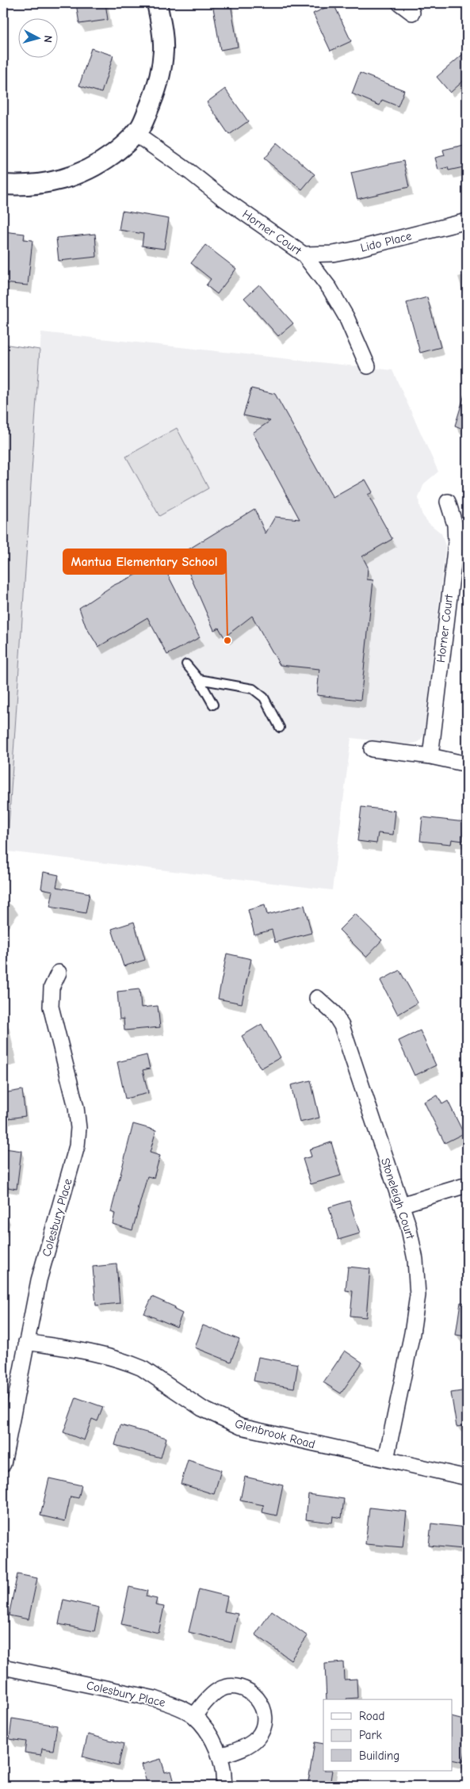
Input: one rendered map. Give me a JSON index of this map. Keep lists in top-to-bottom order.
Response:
{
  "streets": {
    "street": [
      "Horner Court",
      "Lido Place",
      "Stoneleigh Court",
      "Colesbury Place",
      "Glenbrook Road"
    ]
  },
  "crossings": [
    ["Horner Court", "Lido Place"],
    ["Stoneleigh Court", "Glenbrook Road"],
    ["Colesbury Place", "Glenbrook Road"]
  ],
  "places": ["Mantua Elementary School"],
  "legend": ["Road", "Park", "Building"],
  "north": "right"
}
